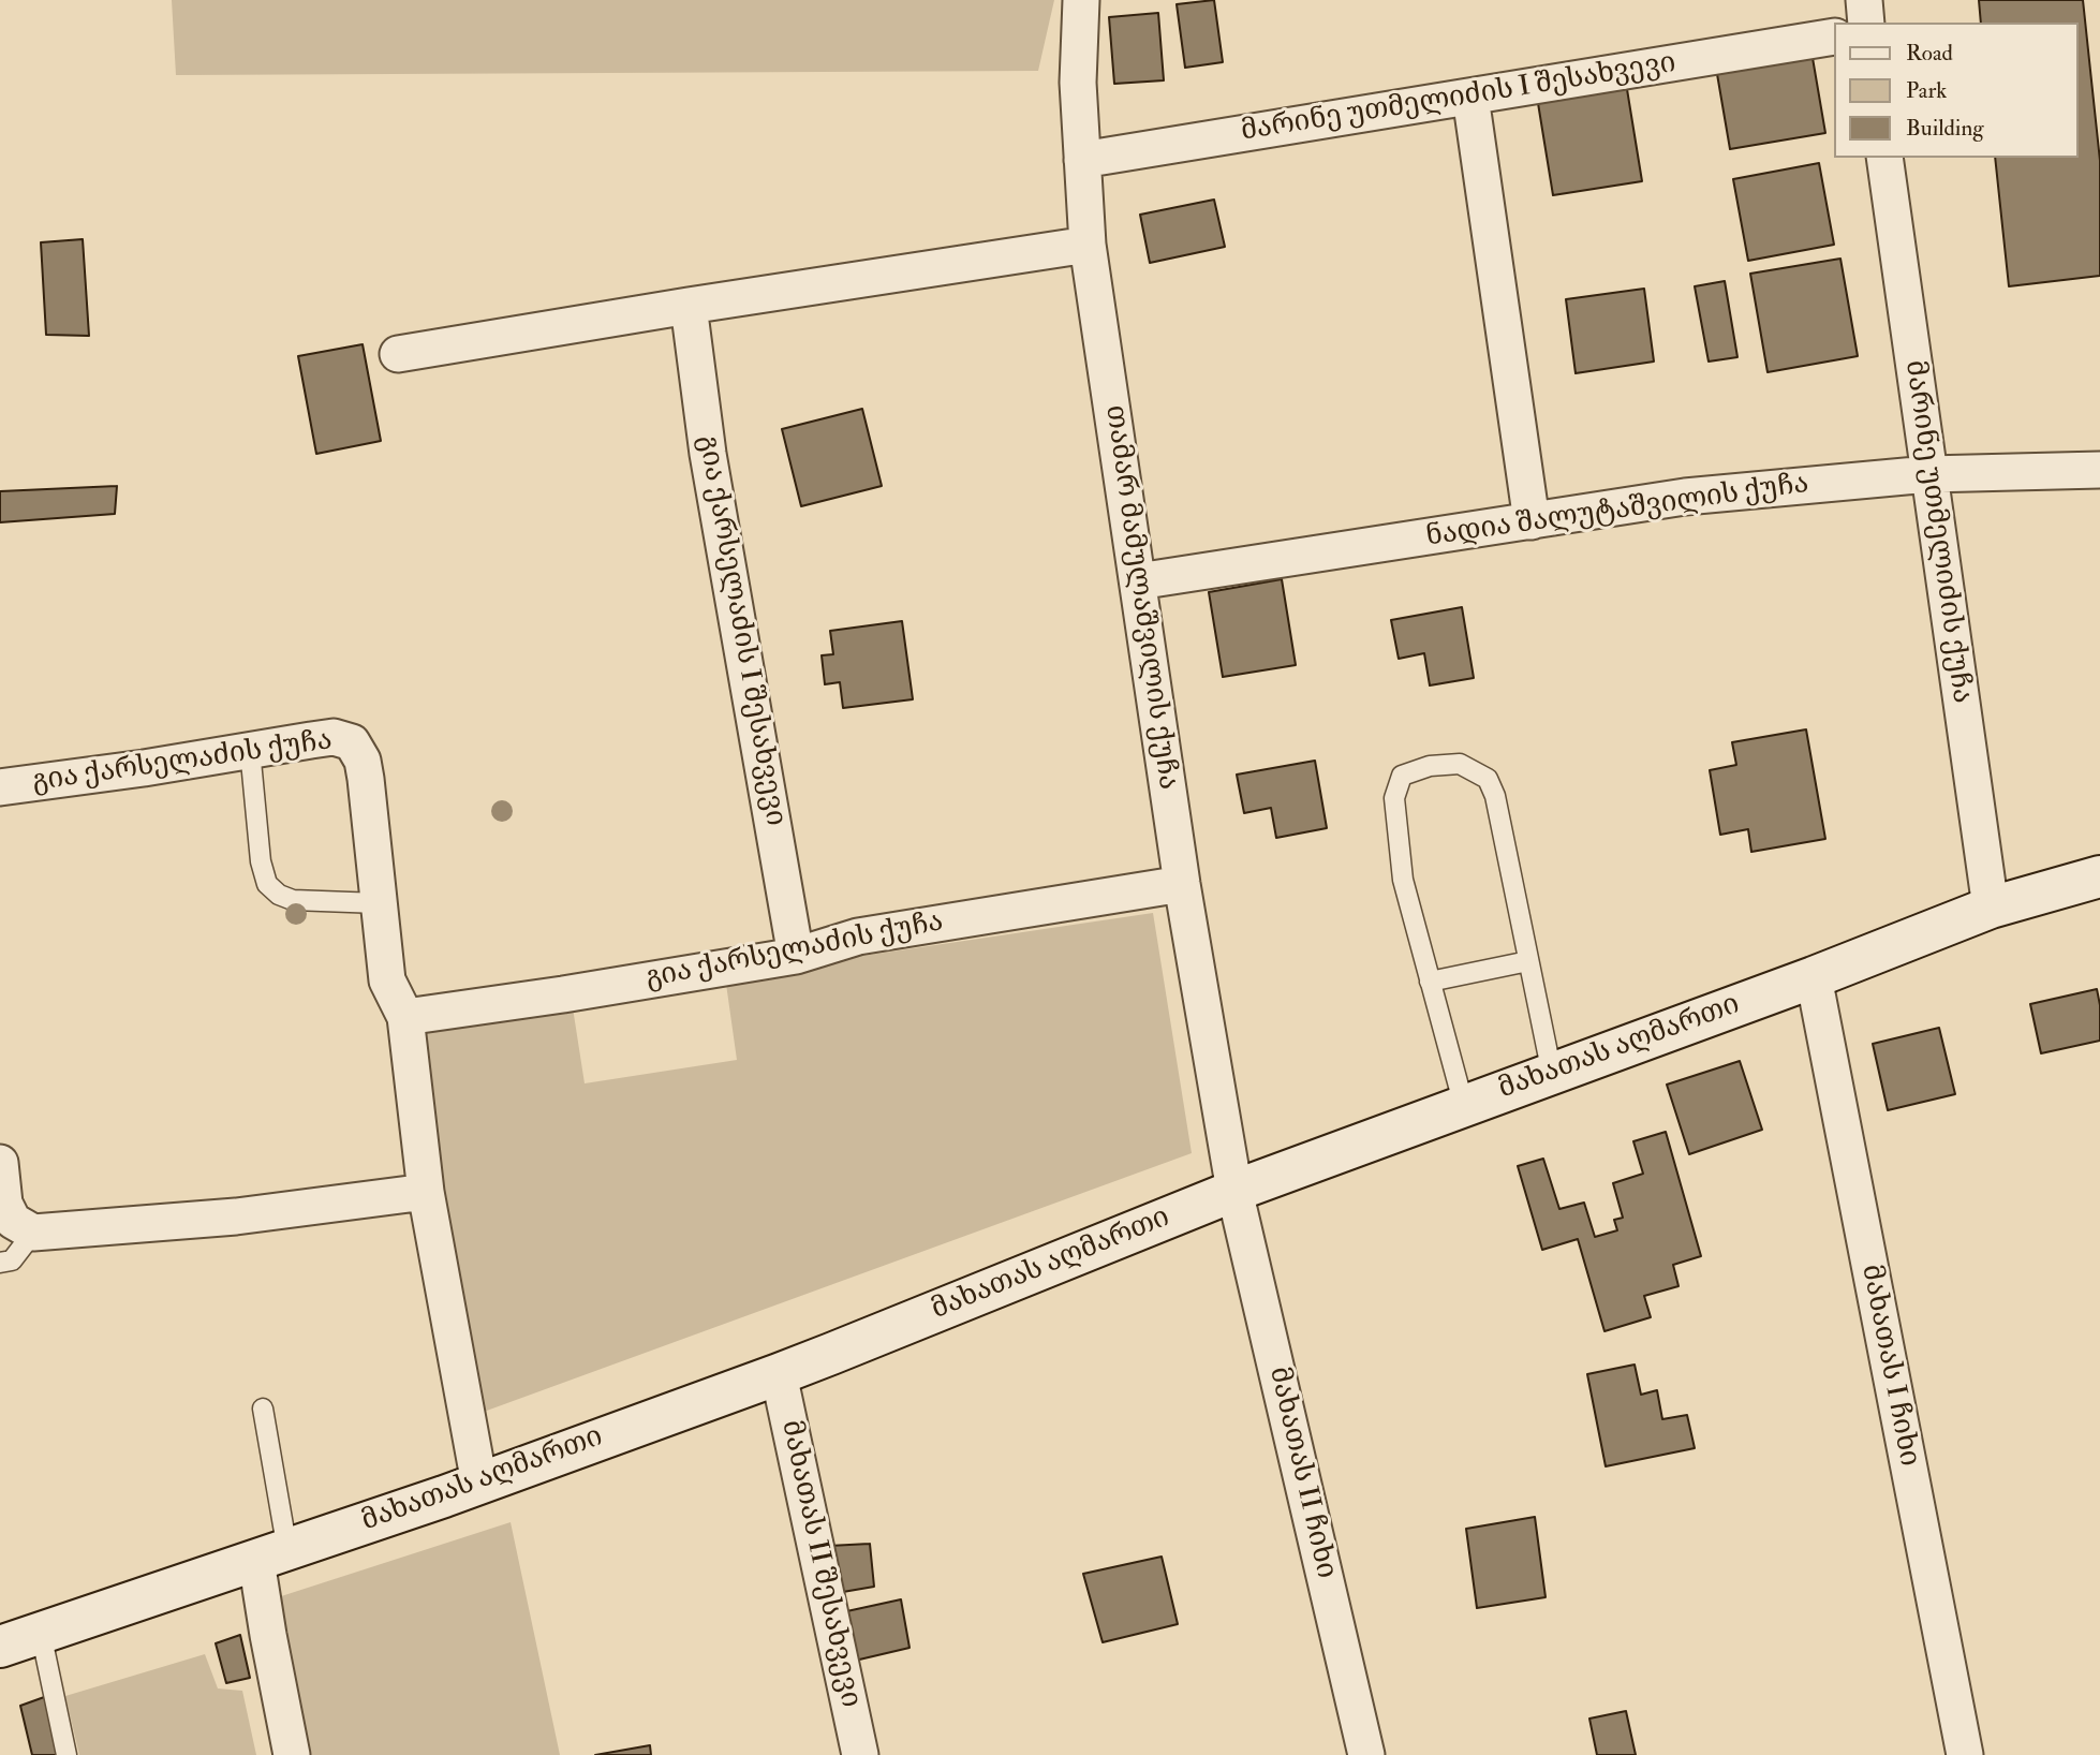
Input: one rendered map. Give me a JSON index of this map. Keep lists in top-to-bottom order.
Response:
{
  "streets": {
    "main road": ["მახათას აღმართი"],
    "street": [
      "მარინე უთმელიძის I შესახვევი",
      "ნადია შალუტაშვილის ქუჩა",
      "მარინე უთმელიძის ქუჩა",
      "თამარ მამულაშვილის ქუჩა",
      "გია ქარსელაძის I შესახვევი",
      "გია ქარსელაძის ქუჩა",
      "მახათას I ჩიხი",
      "მახათას II ჩიხი",
      "მახათას II შესახვევი"
    ]
  },
  "crossings": [
    ["მარინე უთმელიძის I შესახვევი", "თამარ მამულაშვილის ქუჩა"],
    ["ნადია შალუტაშვილის ქუჩა", "მარინე უთმელიძის ქუჩა"],
    ["ნადია შალუტაშვილის ქუჩა", "თამარ მამულაშვილის ქუჩა"],
    ["მარინე უთმელიძის ქუჩა", "მახათას აღმართი"],
    ["თამარ მამულაშვილის ქუჩა", "გია ქარსელაძის ქუჩა"],
    ["თამარ მამულაშვილის ქუჩა", "მახათას აღმართი"],
    ["თამარ მამულაშვილის ქუჩა", "მახათას II ჩიხი"],
    ["გია ქარსელაძის I შესახვევი", "გია ქარსელაძის ქუჩა"],
    ["გია ქარსელაძის ქუჩა", "მახათას აღმართი"],
    ["მახათას აღმართი", "მახათას I ჩიხი"],
    ["მახათას აღმართი", "მახათას II ჩიხი"],
    ["მახათას აღმართი", "მახათას II შესახვევი"]
  ],
  "legend": ["Road", "Park", "Building"]
}
